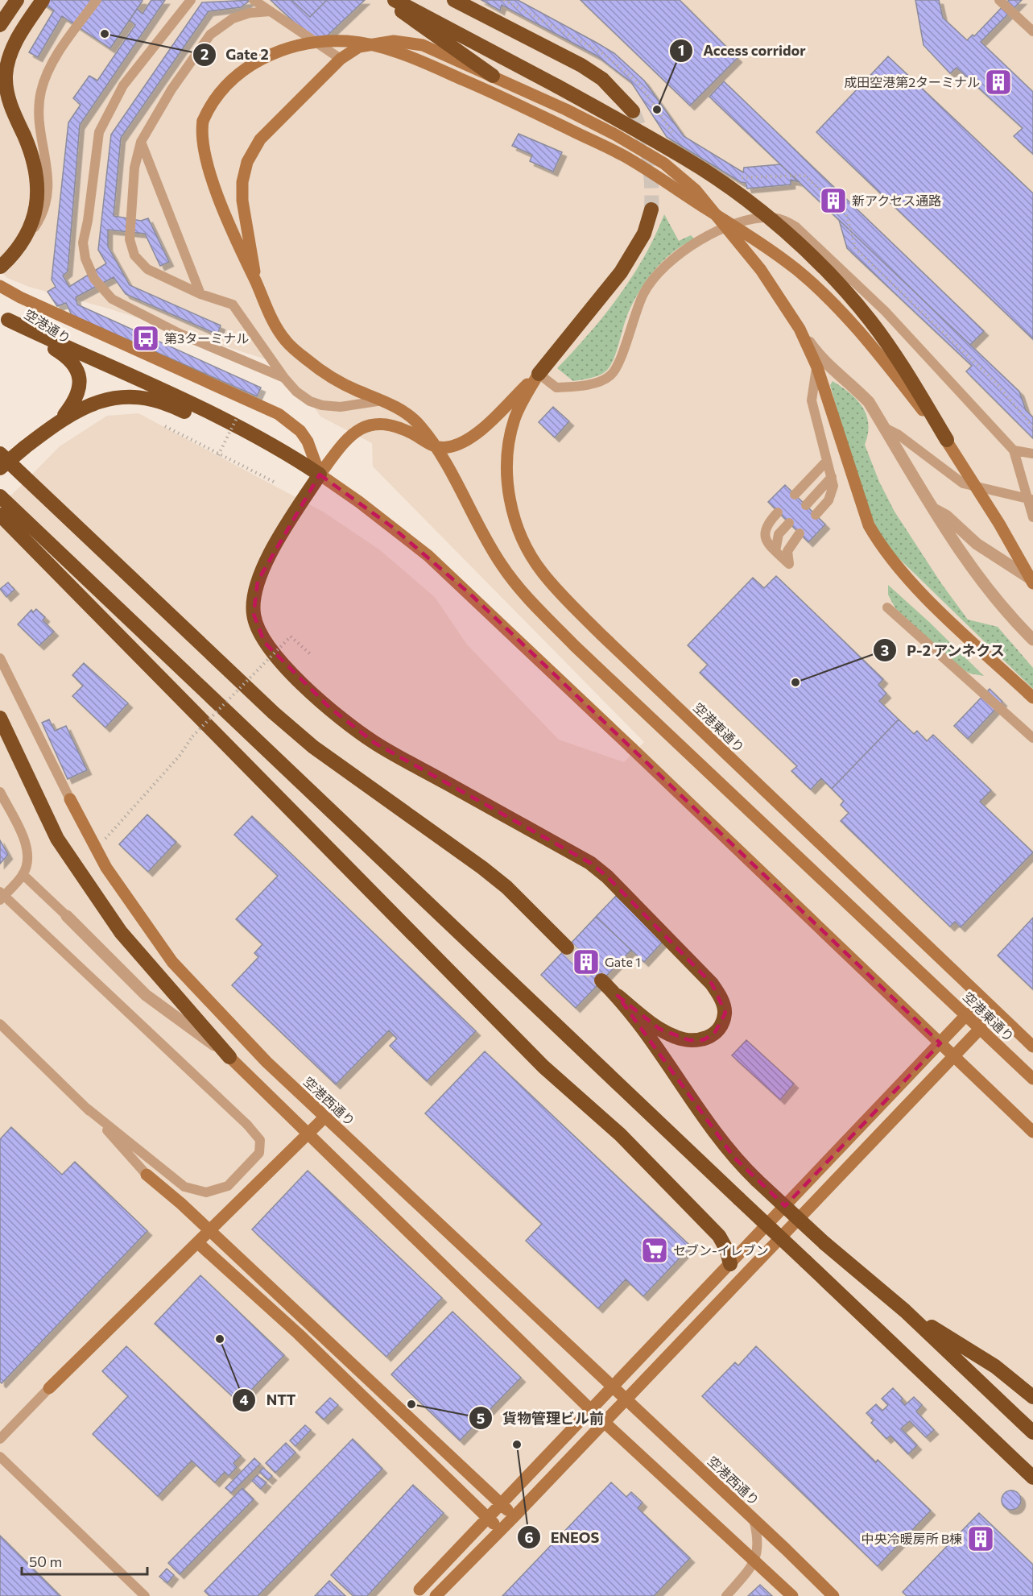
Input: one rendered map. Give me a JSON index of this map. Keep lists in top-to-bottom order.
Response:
{
  "streets": {
    "highway": ["空港通り"],
    "street": ["空港東通り", "空港西通り"]
  },
  "places": {
    "other": [
      "Gate 2",
      "Access corridor",
      "P-2 アンネクス",
      "NTT",
      "貨物管理ビル前",
      "ENEOS"
    ],
    "building": [
      "成田空港第2ターミナル",
      "新アクセス通路",
      "Gate 1",
      "中央冷暖房所 B棟"
    ],
    "bus stop": ["第3ターミナル"],
    "supermarket": ["セブン-イレブン"]
  },
  "scale_bar": "50 m"
}
